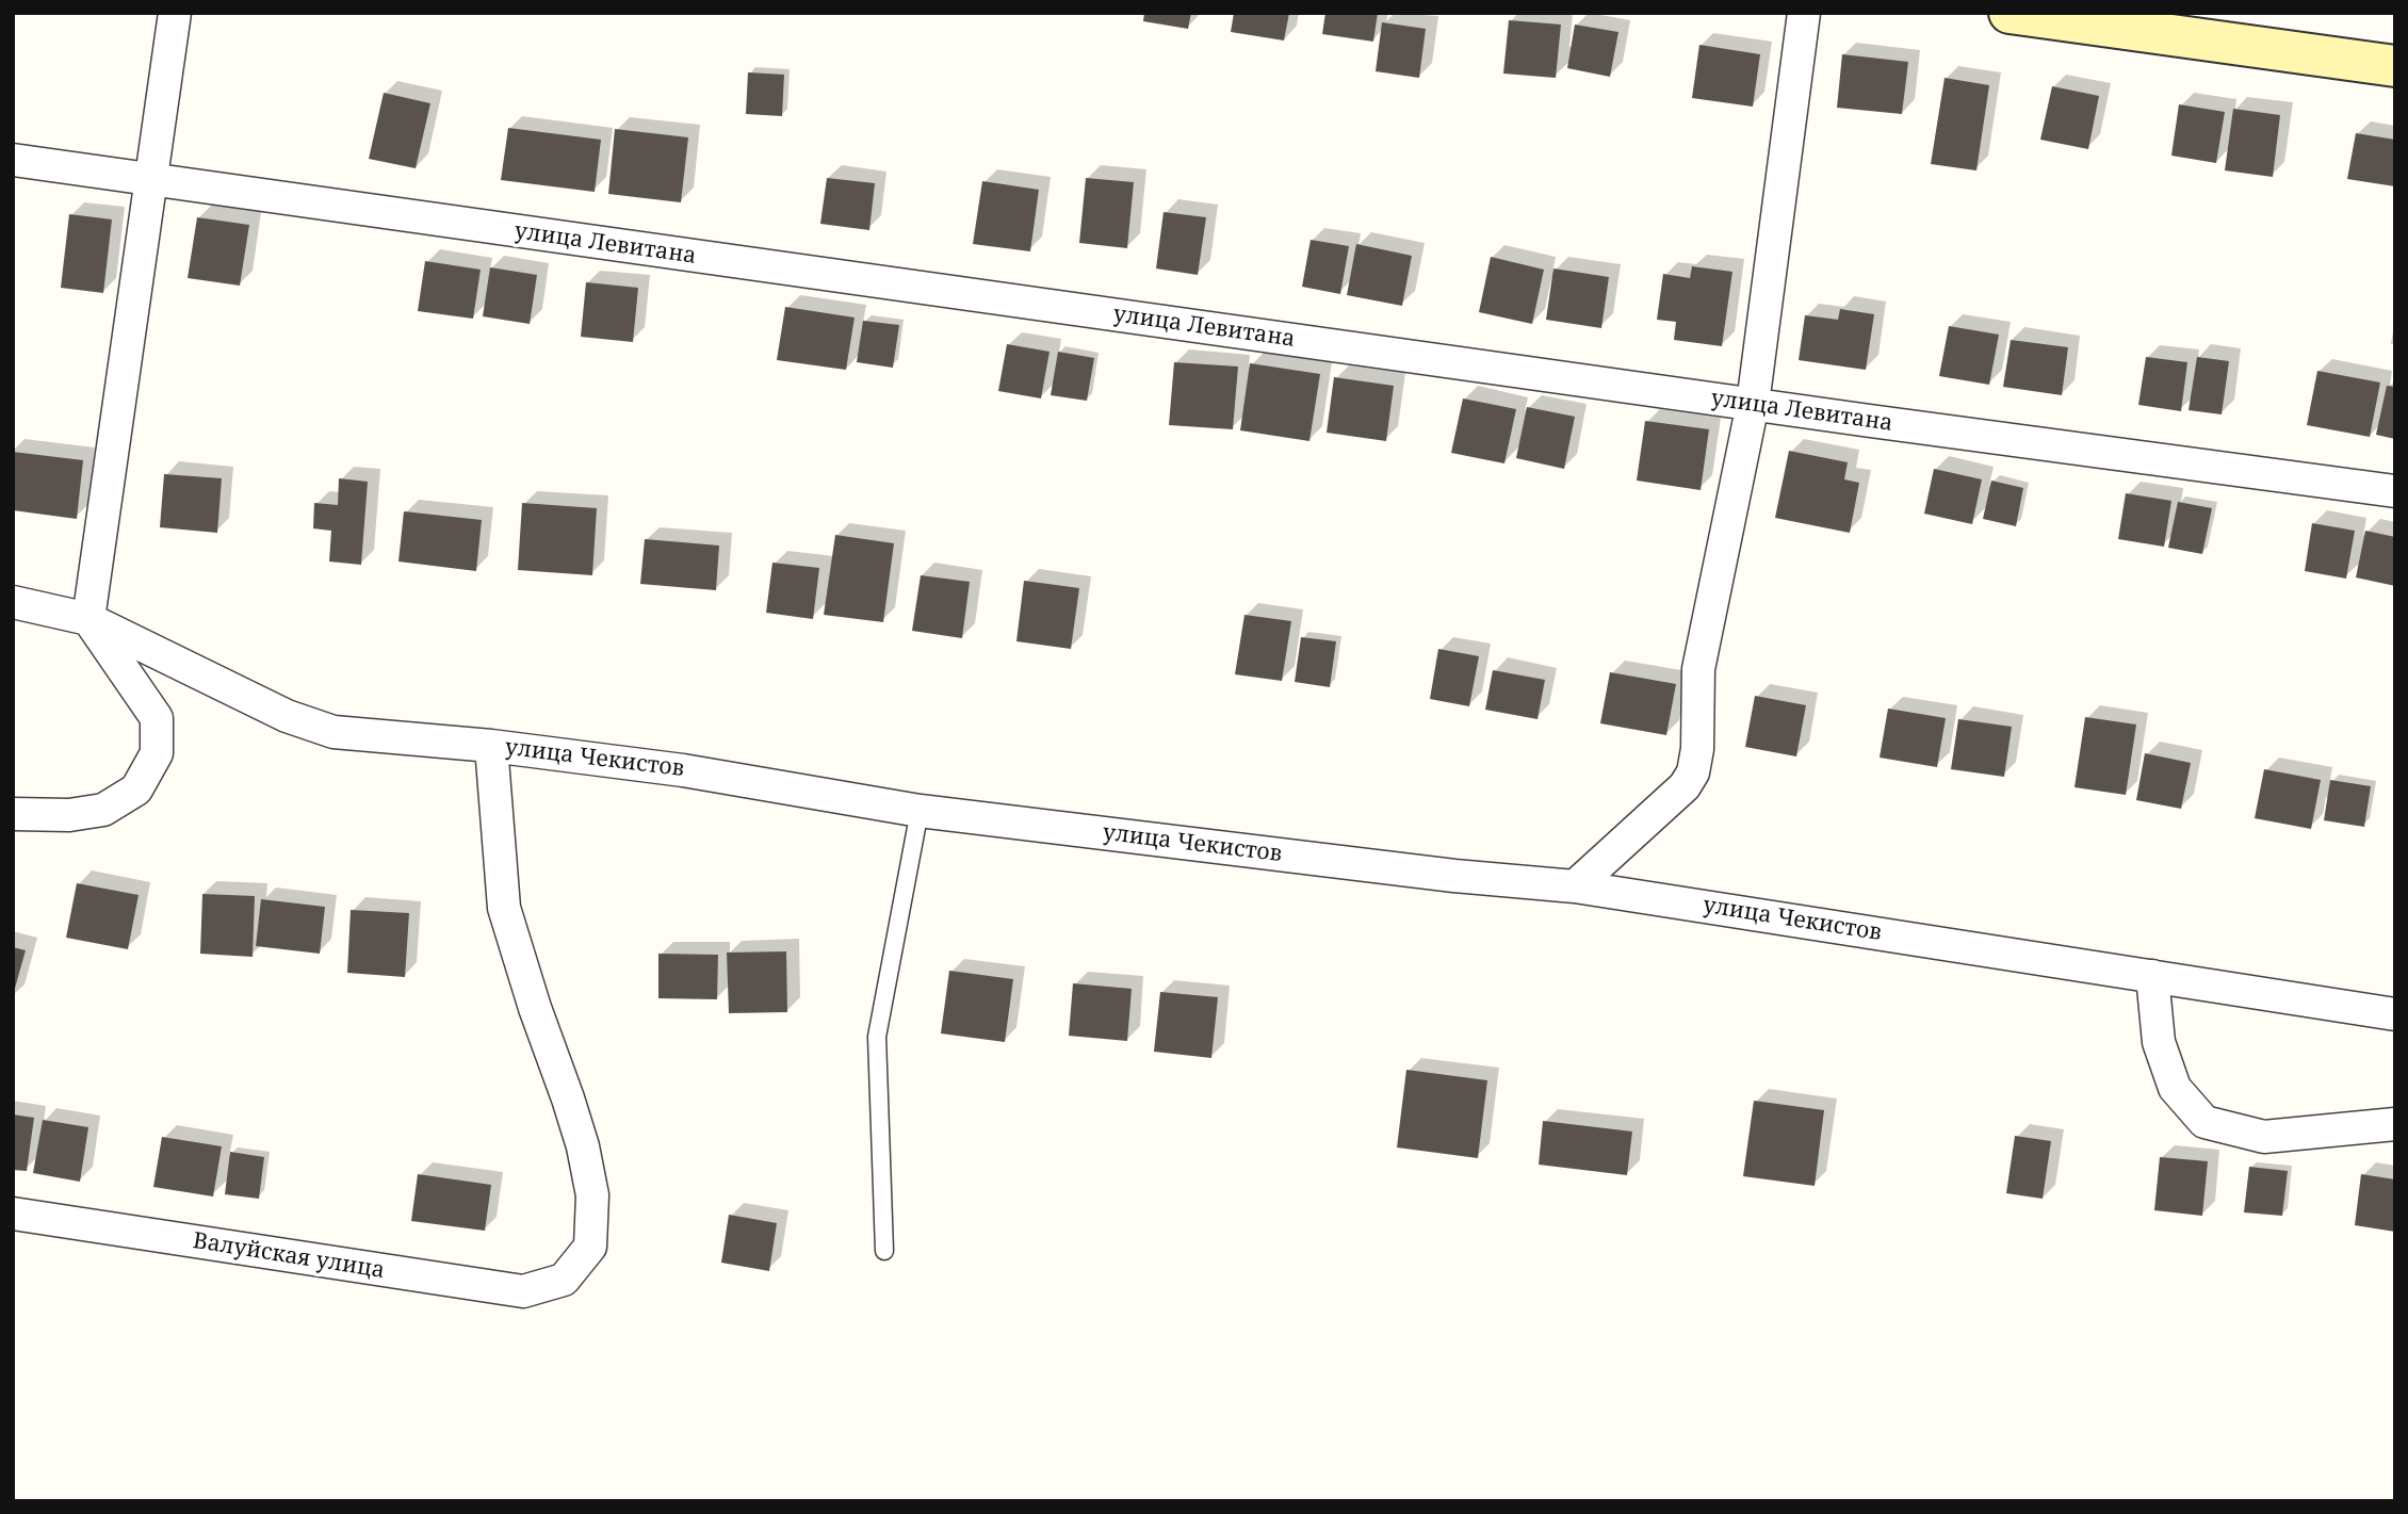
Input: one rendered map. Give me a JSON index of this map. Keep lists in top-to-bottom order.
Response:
{
  "streets": {
    "street": ["улица Левитана", "улица Чекистов", "Валуйская улица"]
  },
  "crossings": [
    ["улица Чекистов", "Валуйская улица"]
  ]
}
